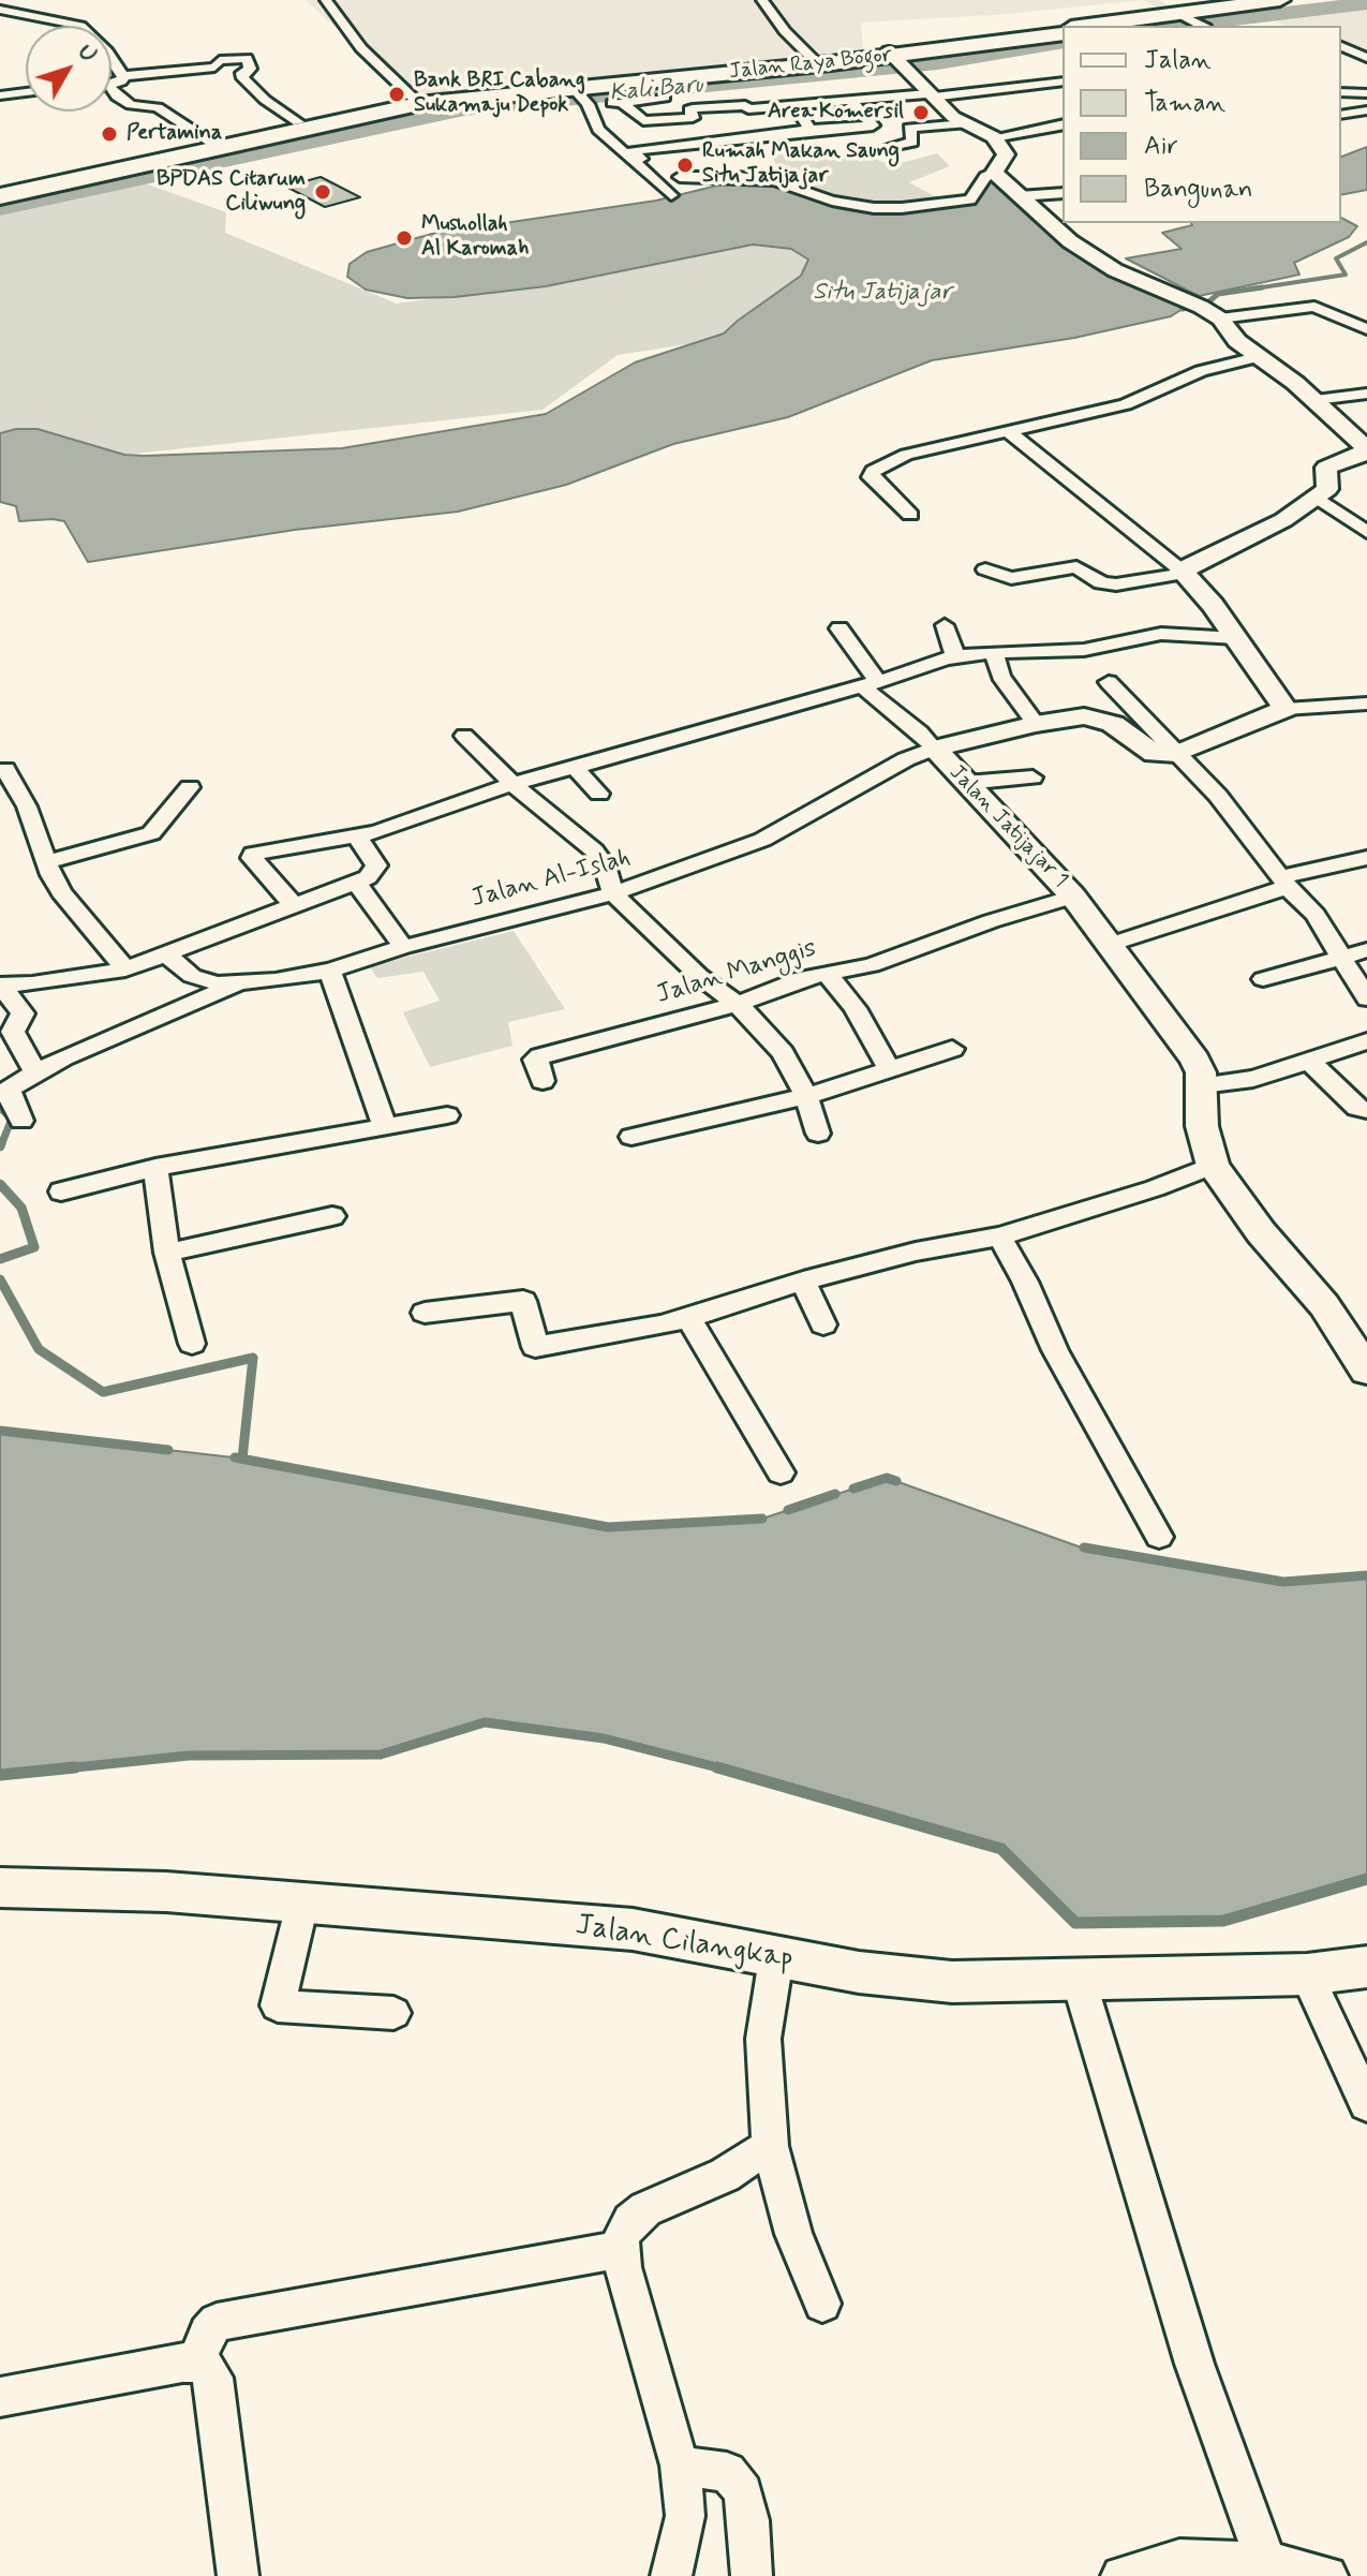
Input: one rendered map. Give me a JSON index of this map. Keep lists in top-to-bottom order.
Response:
{
  "streets": {
    "highway": ["Jalan Raya Bogor"],
    "street": [
      "Jalan Jatijajar 1",
      "Jalan Al-Islah",
      "Jalan Manggis",
      "Jalan Cilangkap"
    ]
  },
  "crossings": [
    ["Jalan Jatijajar 1", "Jalan Al-Islah"],
    ["Jalan Jatijajar 1", "Jalan Manggis"]
  ],
  "water": ["Kali Baru", "Situ Jatijajar"],
  "places": [
    "Bank BRI Cabang Sukamaju Depok",
    "Area Komersil",
    "Pertamina",
    "Rumah Makan Saung Situ Jatijajar",
    "BPDAS Citarum Ciliwung",
    "Mushollah Al Karomah"
  ],
  "legend": [
    "Jalan",
    "Taman",
    "Air",
    "Bangunan"
  ],
  "north": "top right"
}
